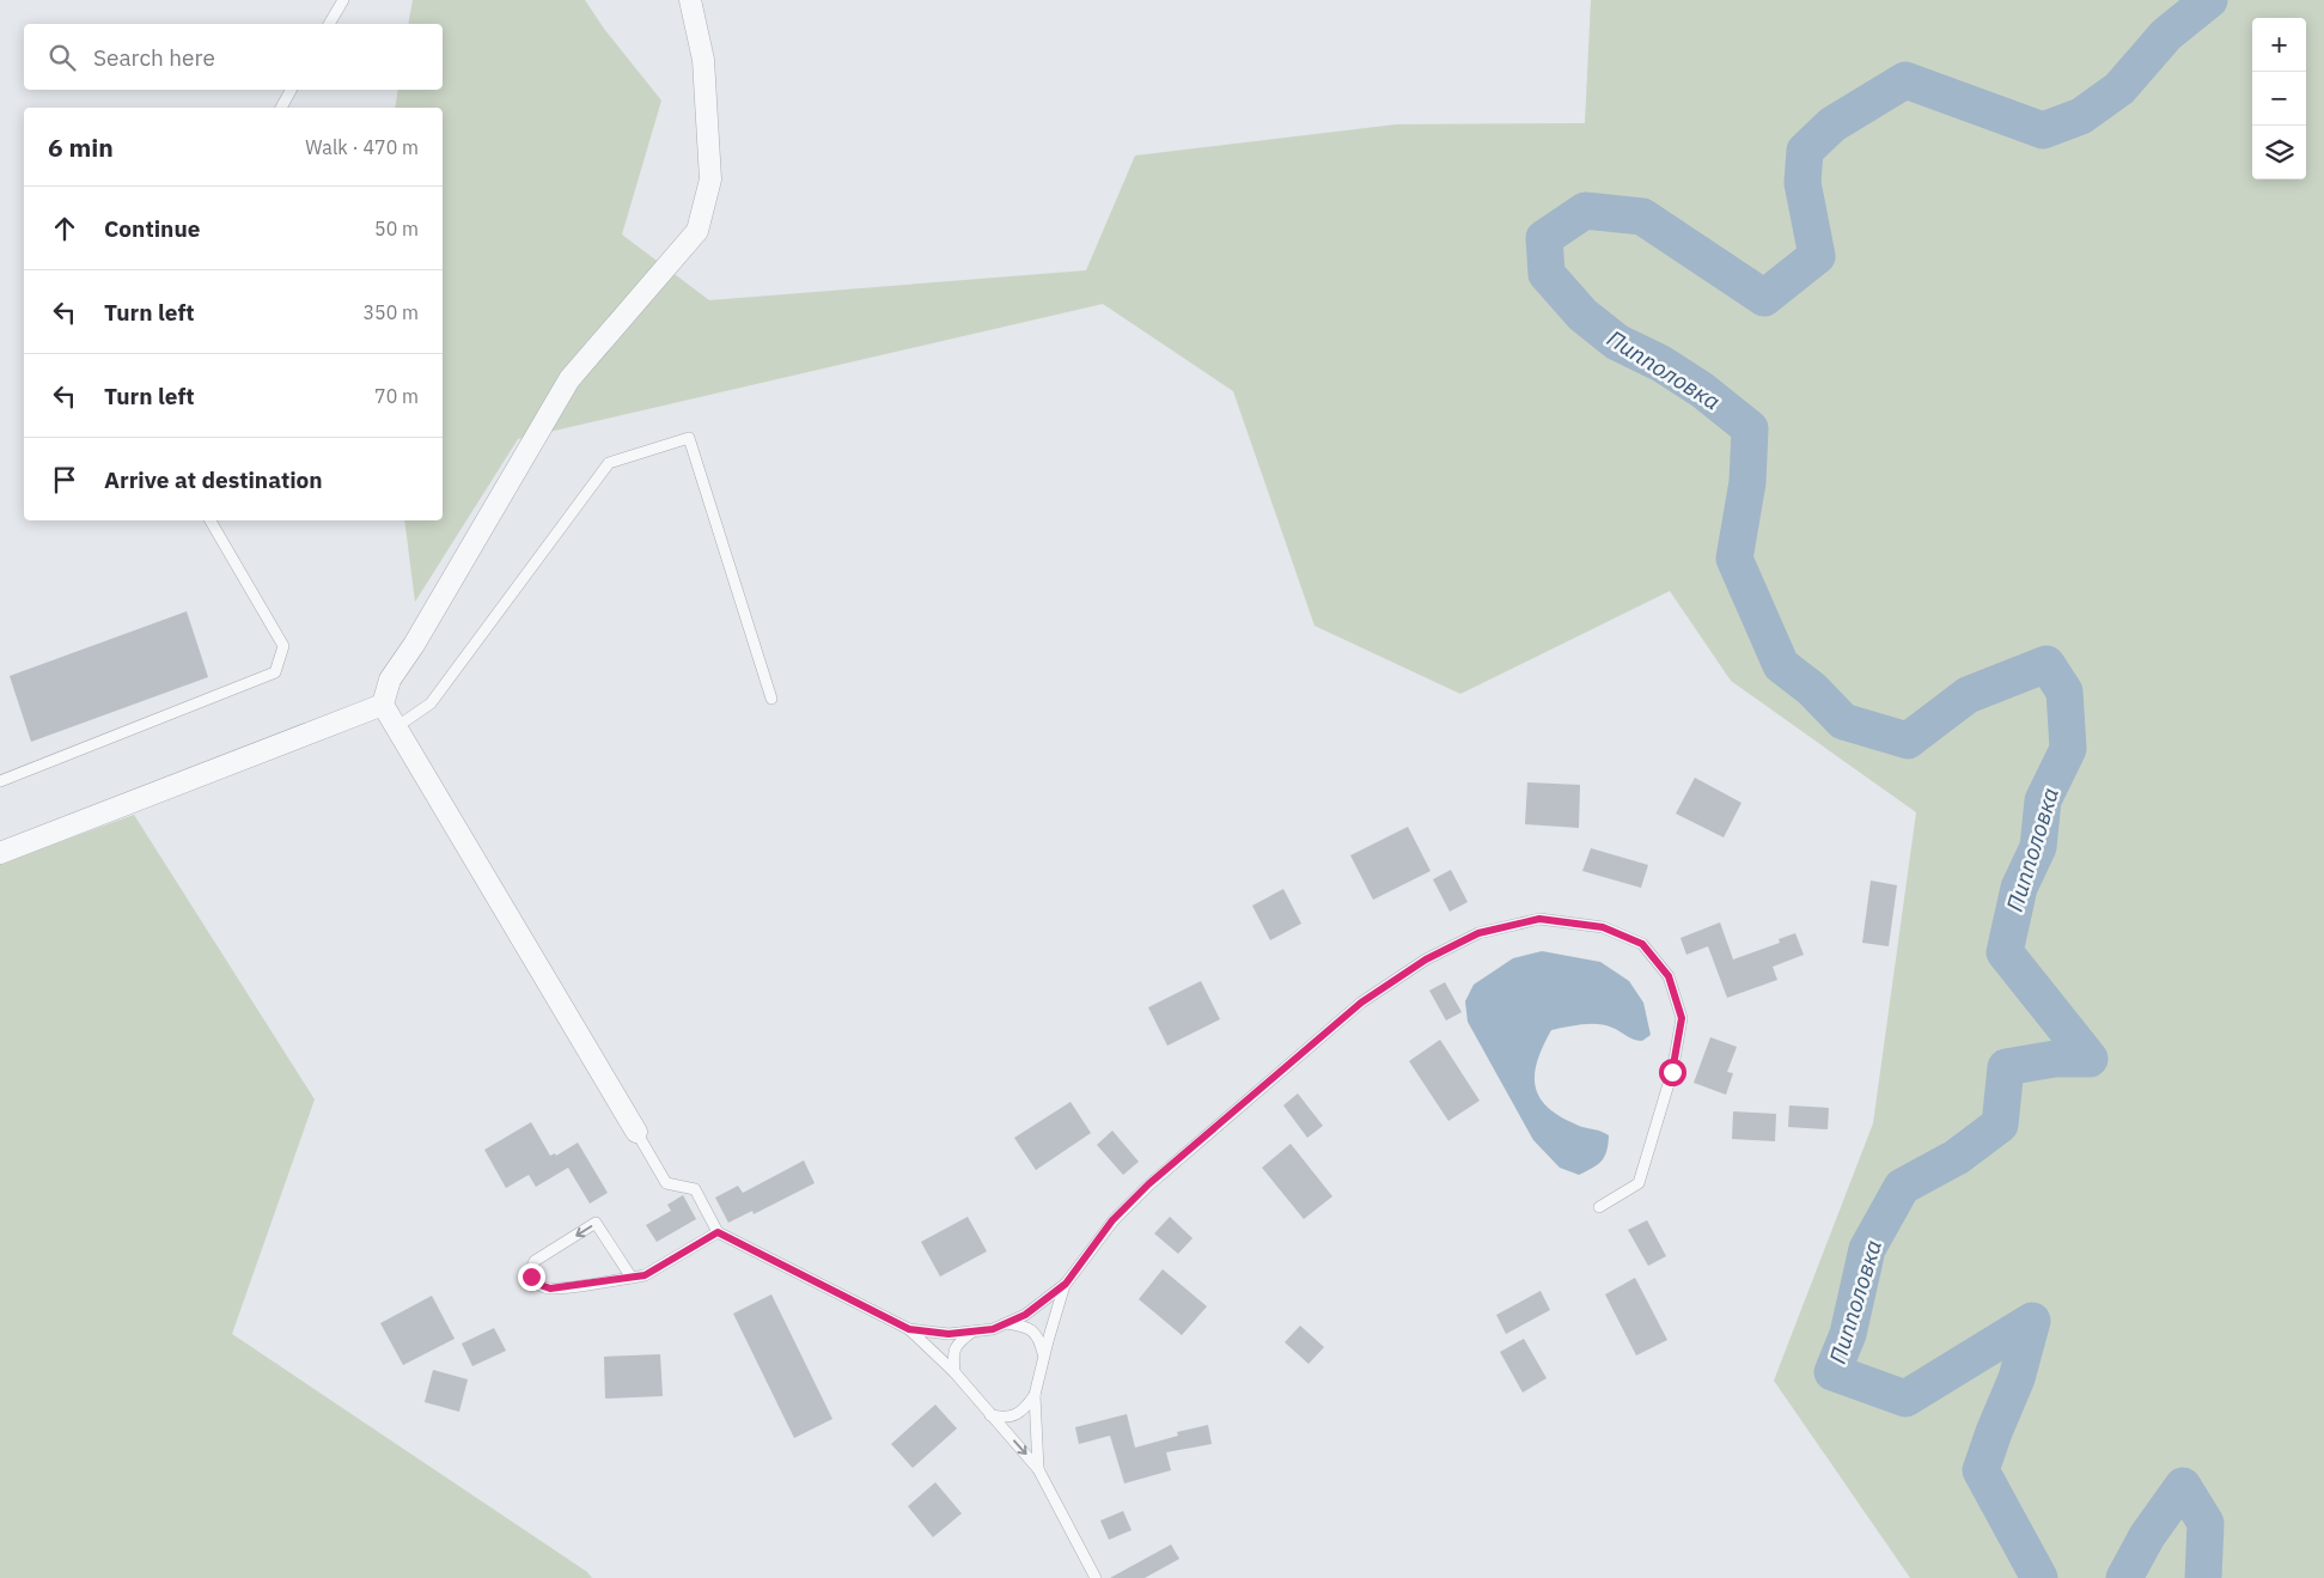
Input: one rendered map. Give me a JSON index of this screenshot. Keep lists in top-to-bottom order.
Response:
{
  "water": ["Пипполовка"],
  "page": {
    "map_buttons": ["+", "−"],
    "search": "Search here",
    "heading": ["6 min", "Walk · 470 m"],
    "list": [
      ["Continue", "50 m"],
      ["Turn left", "350 m"],
      ["Turn left", "70 m"],
      "Arrive at destination"
    ]
  }
}
